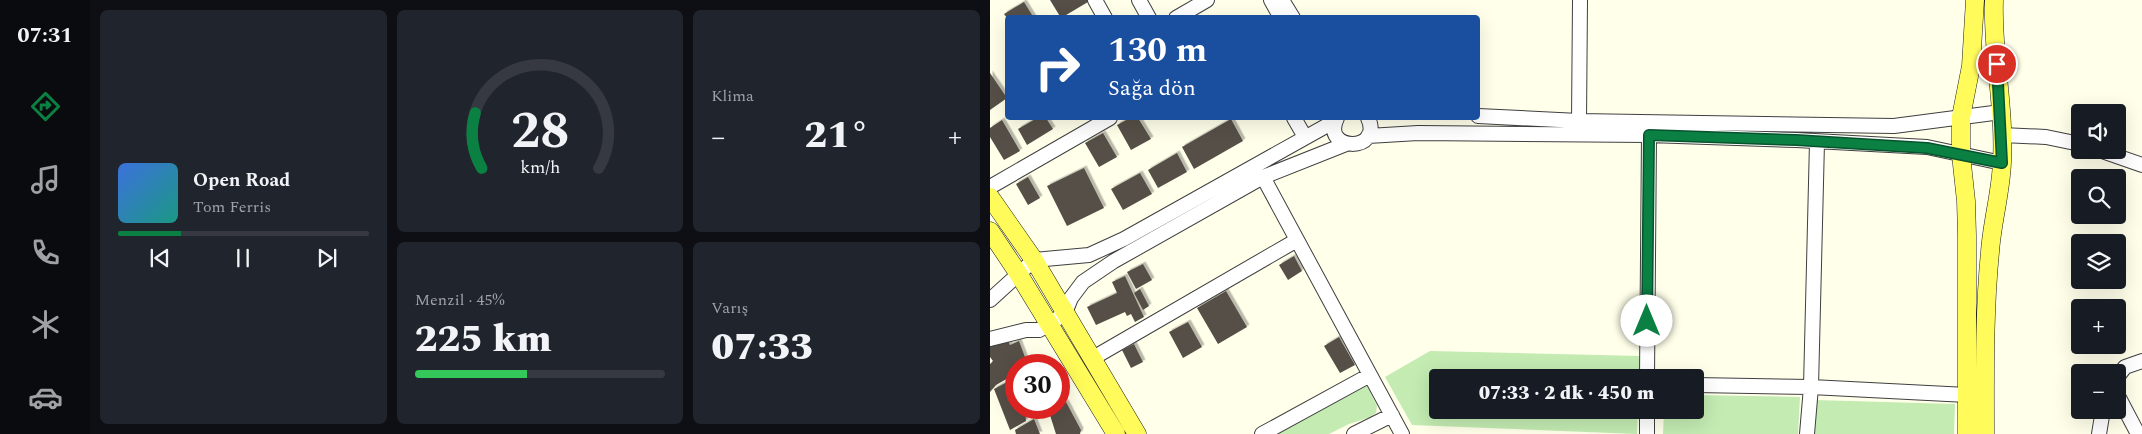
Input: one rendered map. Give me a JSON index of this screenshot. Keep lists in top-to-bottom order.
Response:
{
  "page": {
    "tabs": "07:31",
    "tile": [
      "Klima",
      ["Menzil · 45%", "225 km"],
      ["Varış", "07:33"]
    ],
    "turn": ["130 m", "Sağa dön"],
    "map_buttons": ["+", "−"],
    "heat": ["−", "21°", "+"],
    "song": ["Open Road", "Tom Ferris"],
    "limit": "30",
    "trip": "07:33 · 2 dk · 450 m",
    "gauge": ["28", "km/h"]
  }
}
